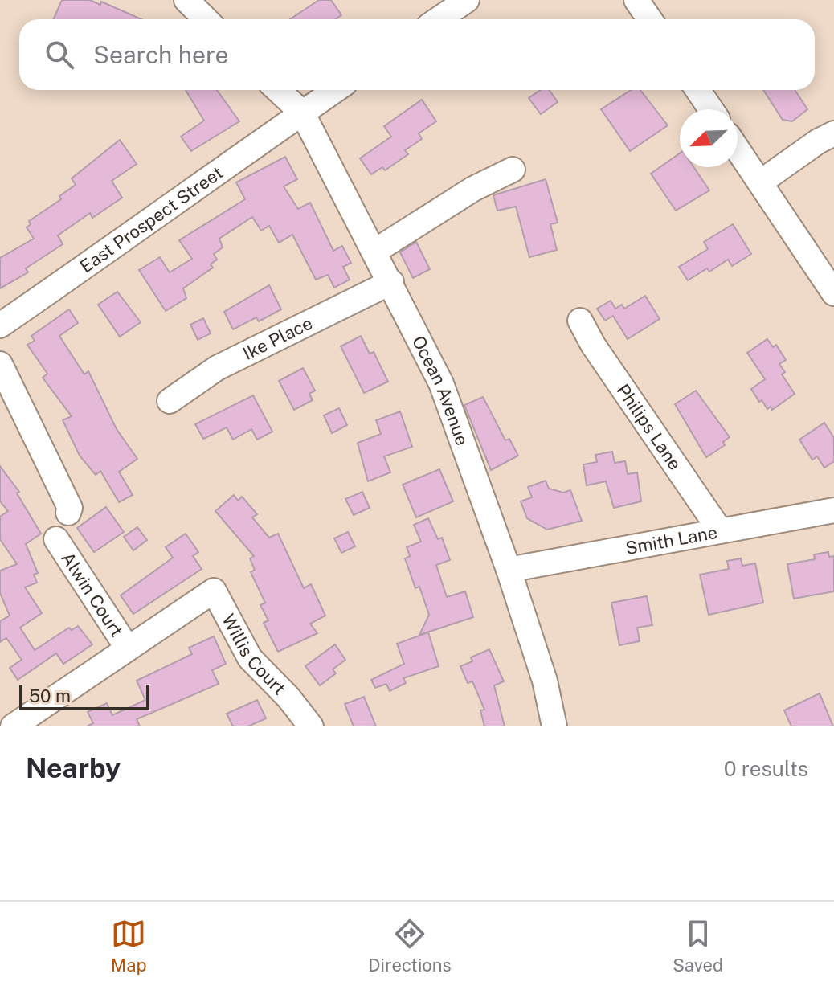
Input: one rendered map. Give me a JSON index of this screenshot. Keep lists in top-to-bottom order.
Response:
{
  "streets": {
    "street": [
      "East Prospect Street",
      "Ike Place",
      "Ocean Avenue",
      "Philips Lane",
      "Smith Lane",
      "Alwin Court",
      "Willis Court"
    ]
  },
  "crossings": [
    ["East Prospect Street", "Ocean Avenue"],
    ["Ike Place", "Ocean Avenue"],
    ["Ocean Avenue", "Smith Lane"],
    ["Philips Lane", "Smith Lane"],
    ["Alwin Court", "Willis Court"]
  ],
  "scale_bar": "50 m",
  "north": "bottom left",
  "page": {
    "search": "Search here",
    "scale": "50 m",
    "heading": ["Nearby", "0 results"],
    "nav": ["Map", "Directions", "Saved"]
  }
}
